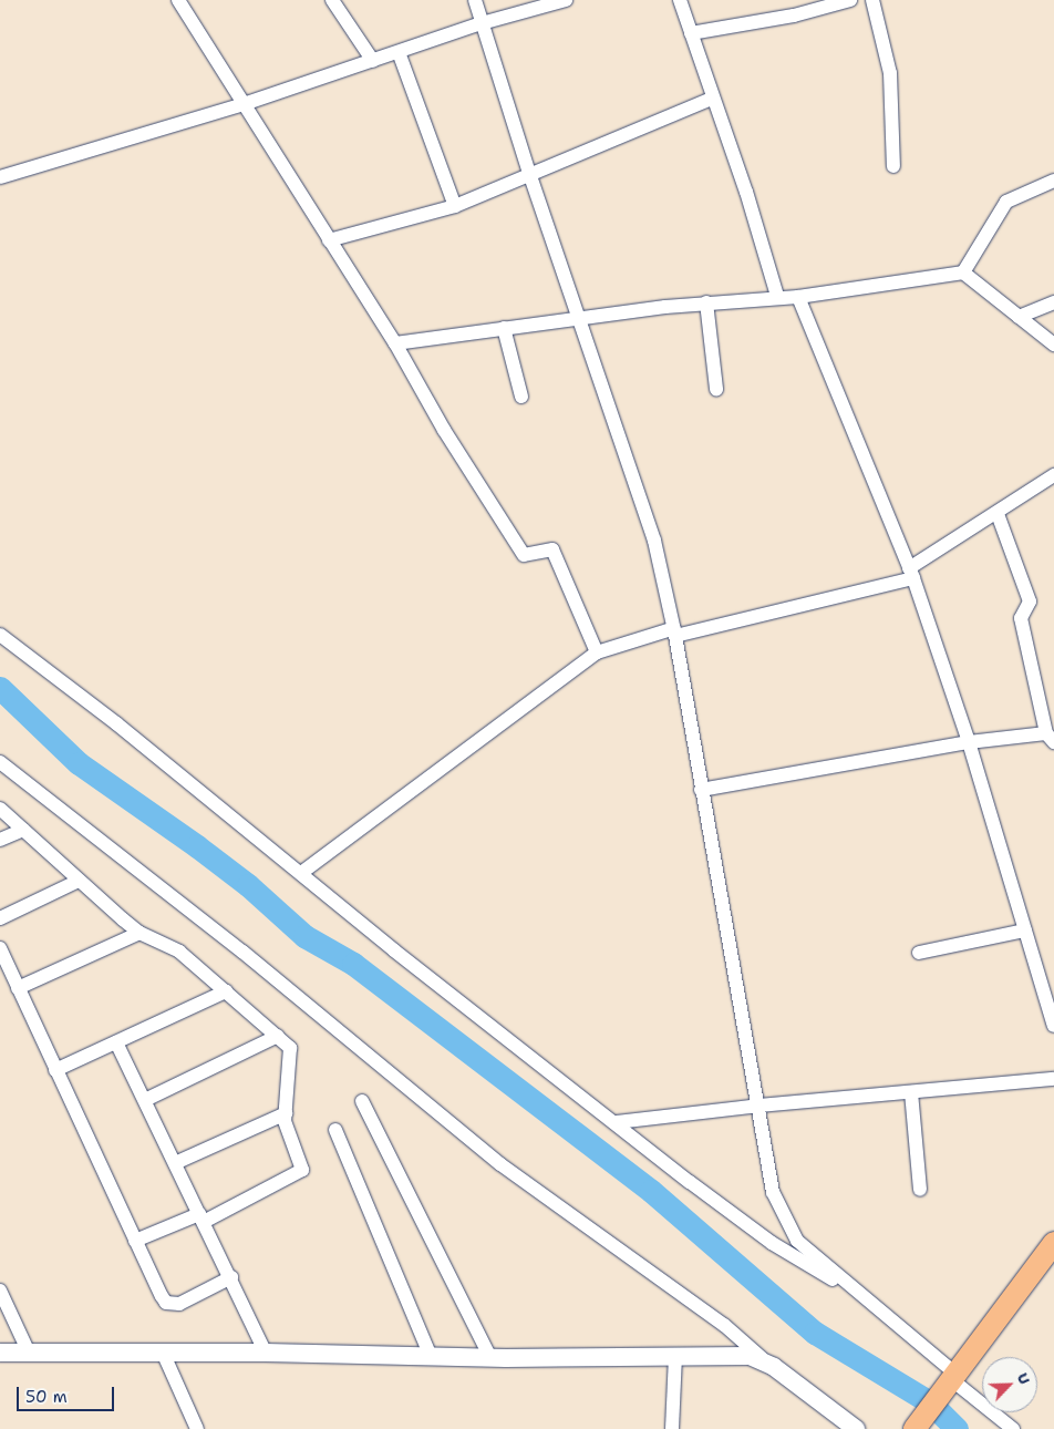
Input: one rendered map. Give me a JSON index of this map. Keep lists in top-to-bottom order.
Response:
{
  "scale_bar": "50 m",
  "north": "top right"
}
